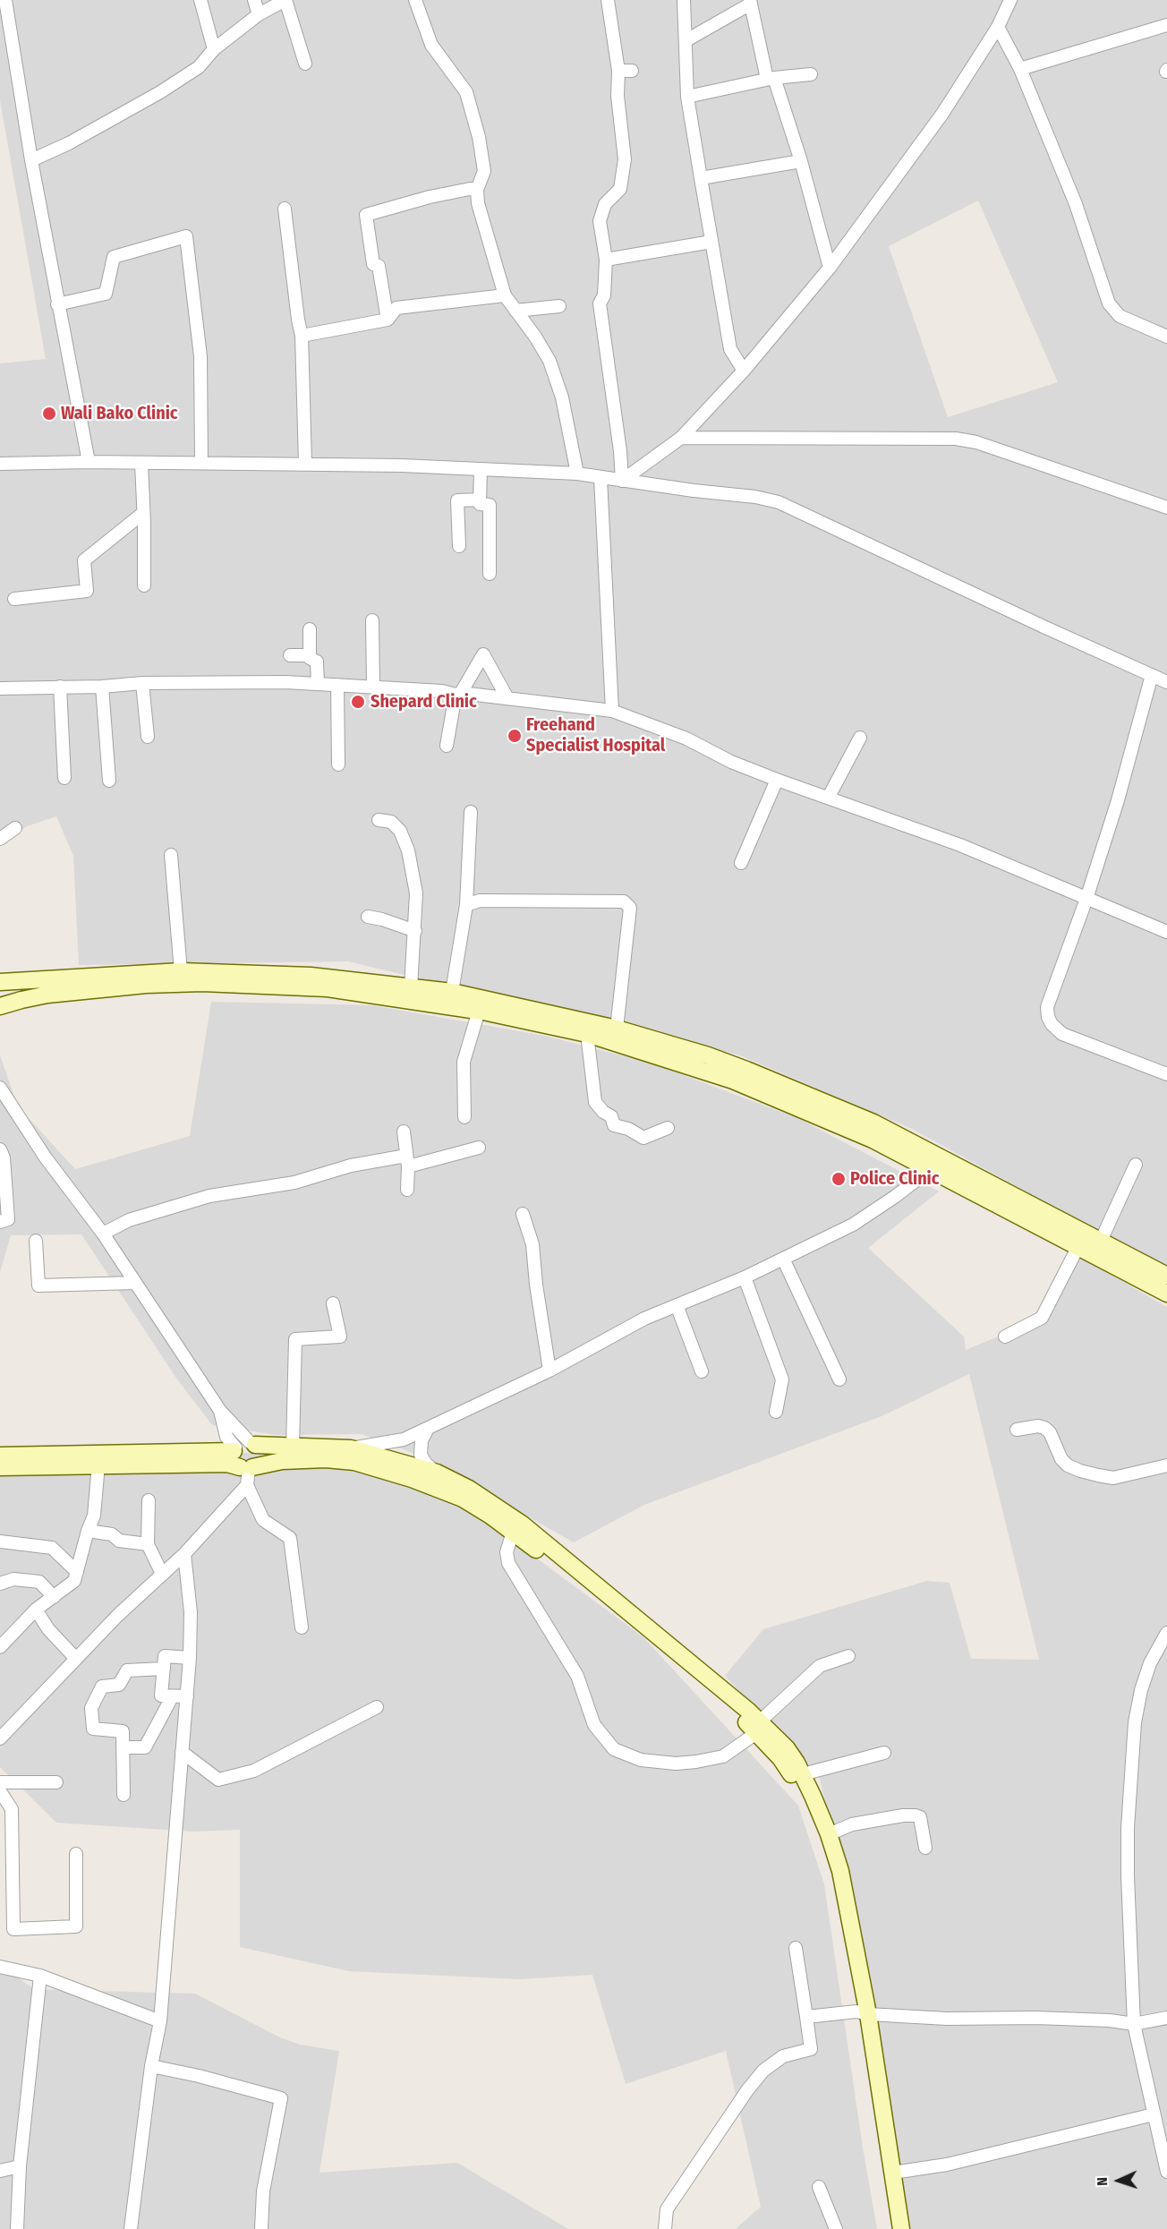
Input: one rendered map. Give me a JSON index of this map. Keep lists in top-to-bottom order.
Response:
{
  "places": [
    "Wali Bako Clinic",
    "Shepard Clinic",
    "Freehand Specialist Hospital",
    "Police Clinic"
  ],
  "north": "left"
}
